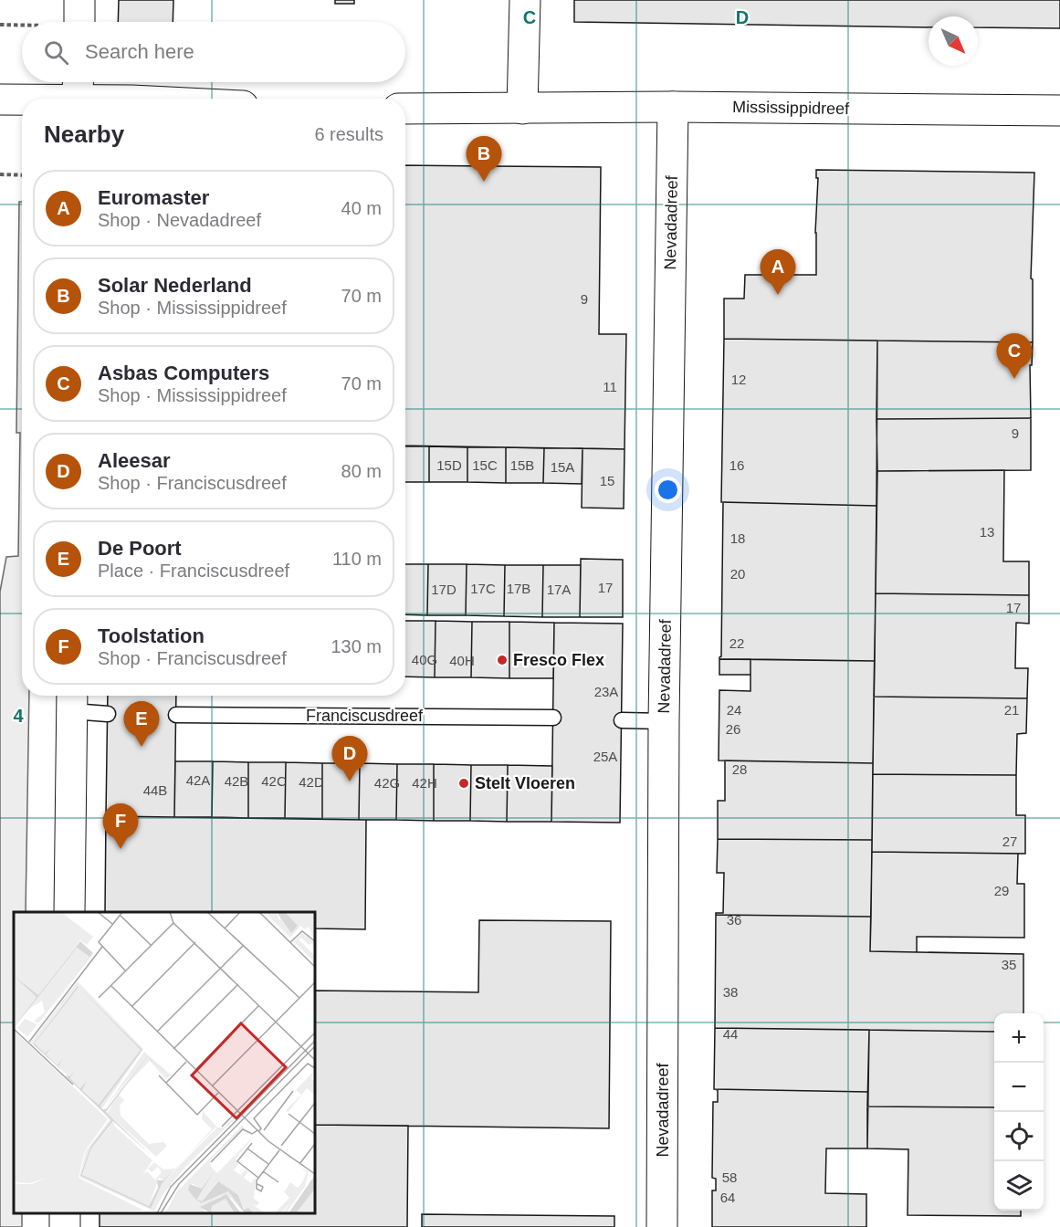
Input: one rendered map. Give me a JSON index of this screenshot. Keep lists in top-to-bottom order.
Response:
{
  "streets": {
    "street": ["Mississippidreef", "Nevadadreef"],
    "lane": ["Franciscusdreef"]
  },
  "crossings": [
    ["Mississippidreef", "Nevadadreef"]
  ],
  "places": ["Fresco Flex", "Stelt Vloeren"],
  "house_numbers": [
    "9",
    "12",
    "11",
    "9",
    "15D",
    "15C",
    "15B",
    "16",
    "15A",
    "15",
    "13",
    "18",
    "20",
    "17",
    "17C",
    "17B",
    "17D",
    "17A",
    "17",
    "22",
    "40G",
    "40H",
    "23A",
    "24",
    "21",
    "26",
    "25A",
    "28",
    "42A",
    "42B",
    "42C",
    "42D",
    "42G",
    "42H",
    "44B",
    "27",
    "29",
    "36",
    "35",
    "38",
    "44",
    "58",
    "64"
  ],
  "north": "bottom right",
  "page": {
    "search": "Search here",
    "heading": ["Nearby", "6 results"],
    "pins": [
      "B",
      "A",
      "C",
      "E",
      "D",
      "F"
    ],
    "list": [
      {
        "mark": "A",
        "name": "Euromaster",
        "note": "Shop · Nevadadreef",
        "value": "40 m"
      },
      {
        "mark": "B",
        "name": "Solar Nederland",
        "note": "Shop · Mississippidreef",
        "value": "70 m"
      },
      {
        "mark": "C",
        "name": "Asbas Computers",
        "note": "Shop · Mississippidreef",
        "value": "70 m"
      },
      {
        "mark": "D",
        "name": "Aleesar",
        "note": "Shop · Franciscusdreef",
        "value": "80 m"
      },
      {
        "mark": "E",
        "name": "De Poort",
        "note": "Place · Franciscusdreef",
        "value": "110 m"
      },
      {
        "mark": "F",
        "name": "Toolstation",
        "note": "Shop · Franciscusdreef",
        "value": "130 m"
      }
    ],
    "map_buttons": ["+", "−"]
  },
  "grid": {
    "columns": ["C", "D"],
    "rows": ["4"]
  }
}
